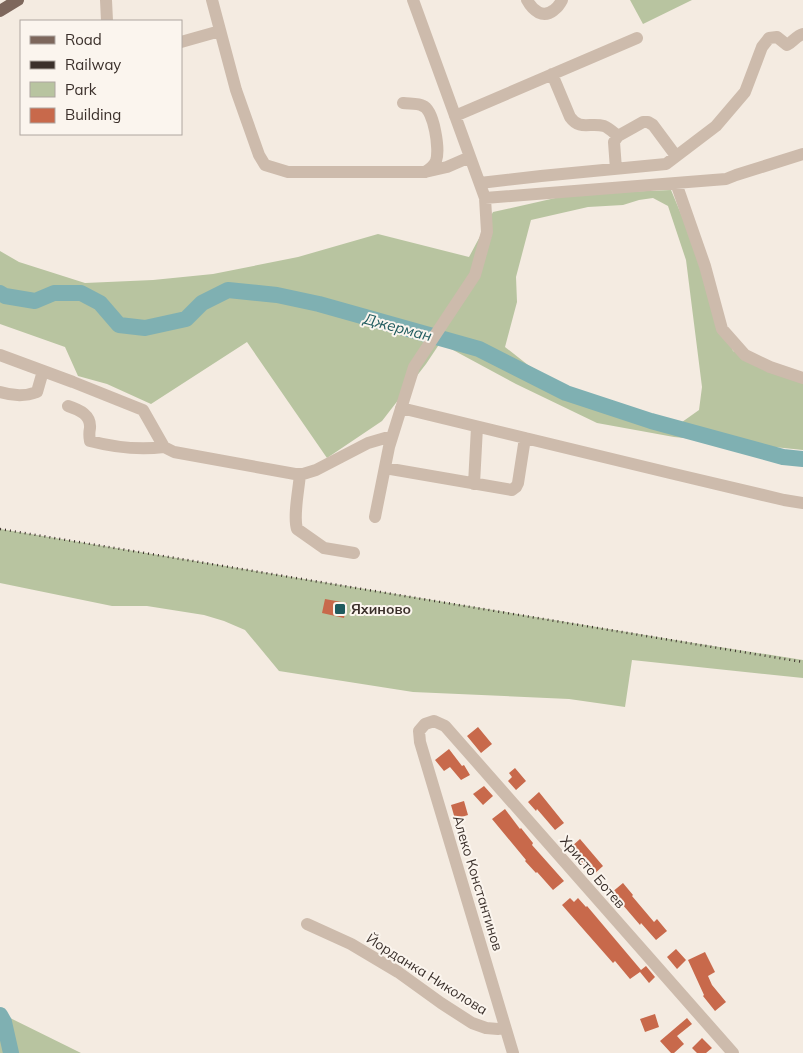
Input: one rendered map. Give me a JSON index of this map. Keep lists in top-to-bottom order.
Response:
{
  "streets": {
    "street": ["Христо Ботев", "Алеко Константинов", "Йорданка Николова"]
  },
  "crossings": [
    ["Христо Ботев", "Алеко Константинов"],
    ["Алеко Константинов", "Йорданка Николова"]
  ],
  "water": ["Джерман"],
  "places": {
    "transit": ["Яхиново"]
  },
  "legend": [
    "Road",
    "Railway",
    "Park",
    "Building"
  ]
}
